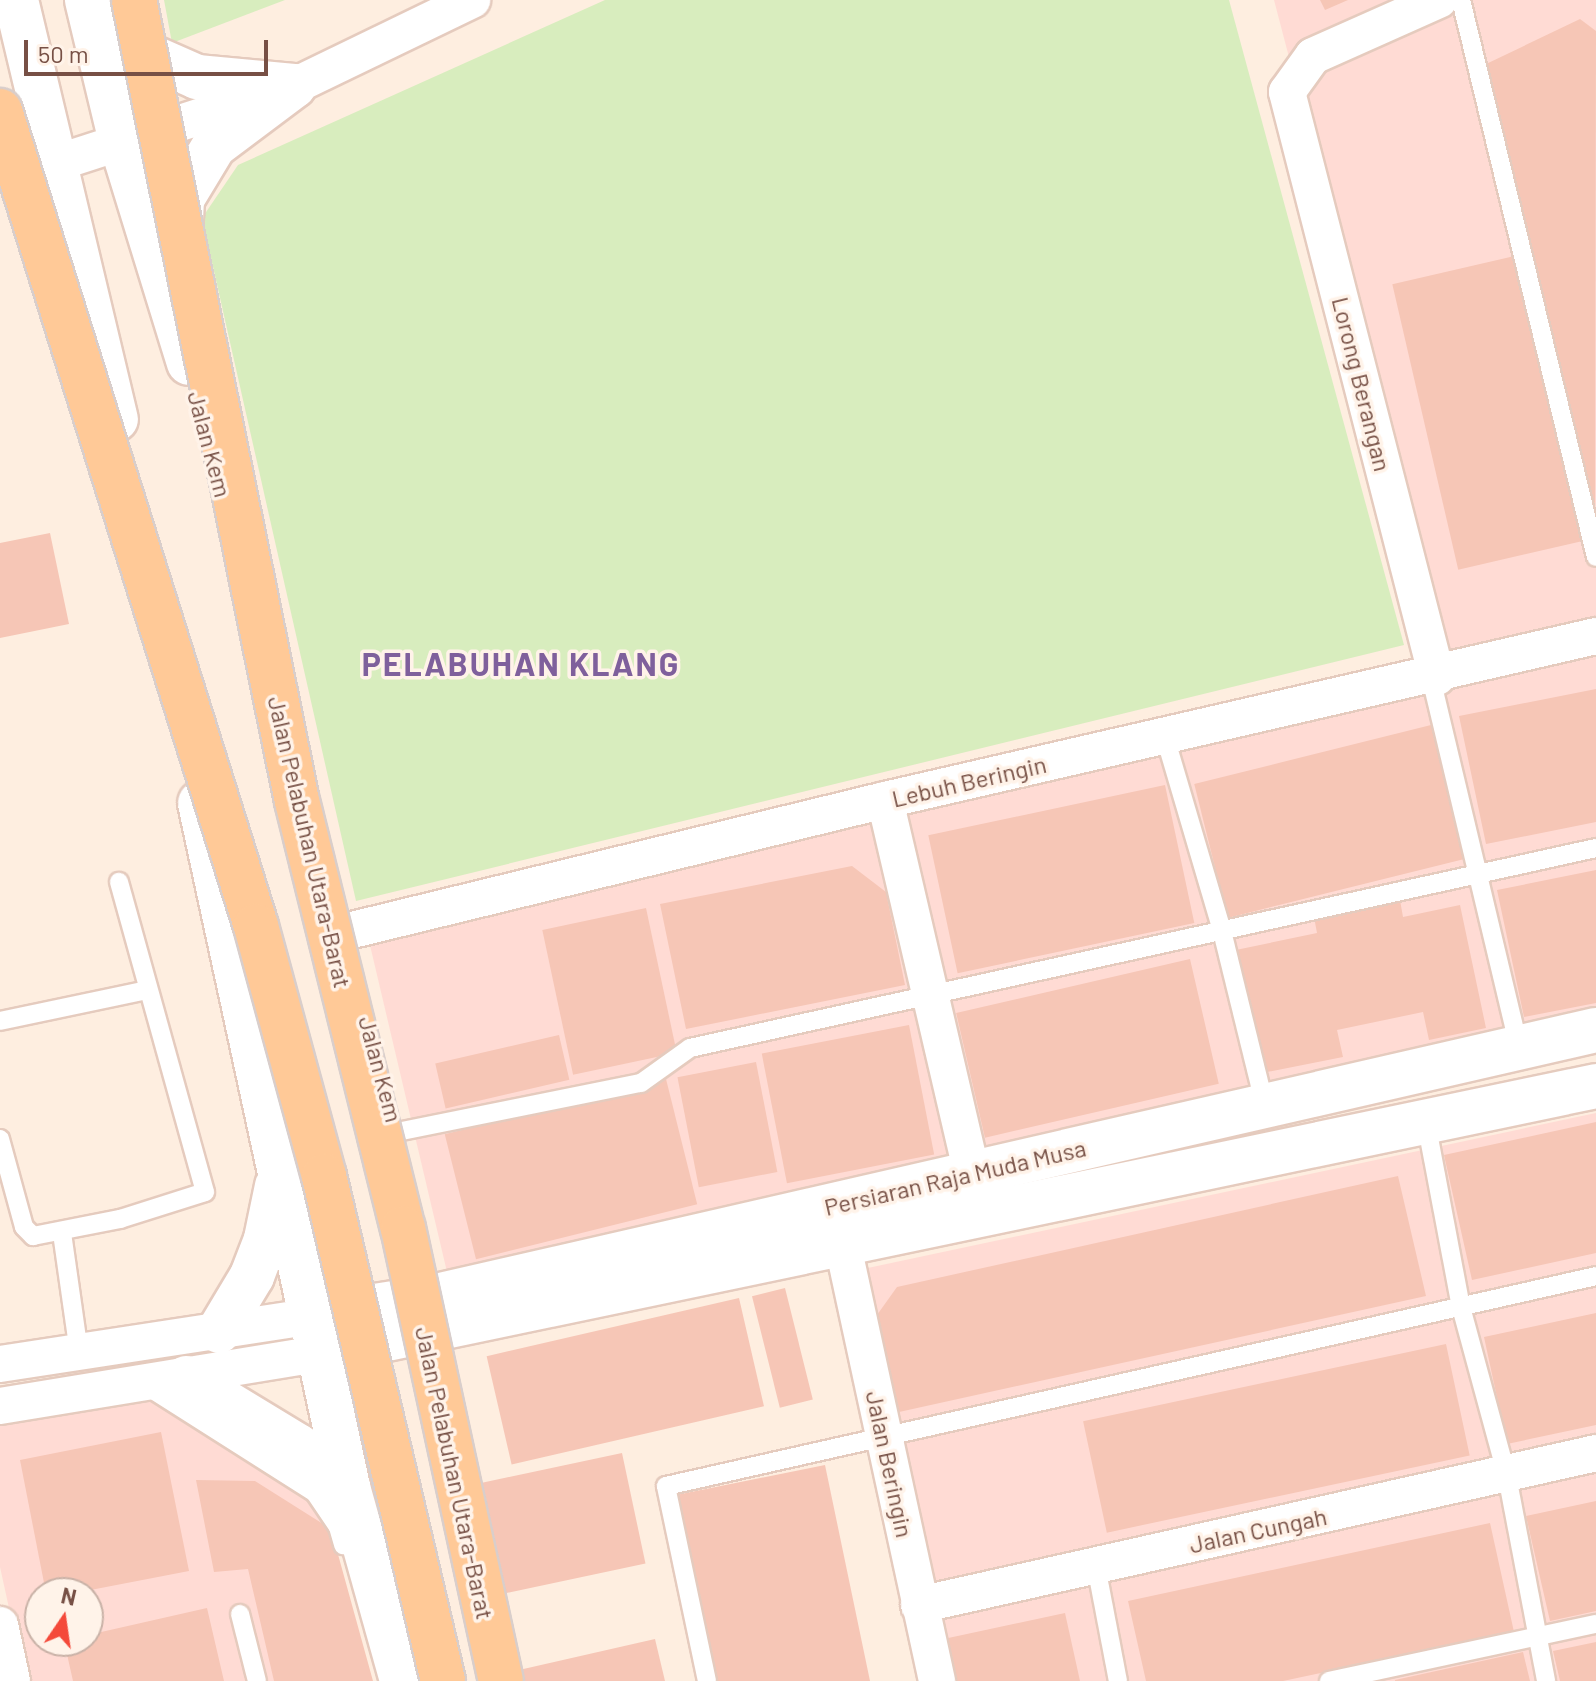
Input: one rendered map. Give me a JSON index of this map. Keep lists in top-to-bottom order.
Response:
{
  "streets": {
    "main road": ["Jalan Kem", "Jalan Pelabuhan Utara-Barat", "Persiaran Raja Muda Musa"],
    "street": [
      "Lorong Berangan",
      "Lebuh Beringin",
      "Jalan Beringin",
      "Jalan Cungah"
    ]
  },
  "crossings": [
    ["Lorong Berangan", "Lebuh Beringin"],
    ["Jalan Kem", "Lebuh Beringin"],
    ["Jalan Kem", "Persiaran Raja Muda Musa"],
    ["Persiaran Raja Muda Musa", "Jalan Beringin"],
    ["Jalan Beringin", "Jalan Cungah"]
  ],
  "districts": ["PELABUHAN KLANG"],
  "scale_bar": "50 m",
  "north": "top"
}
